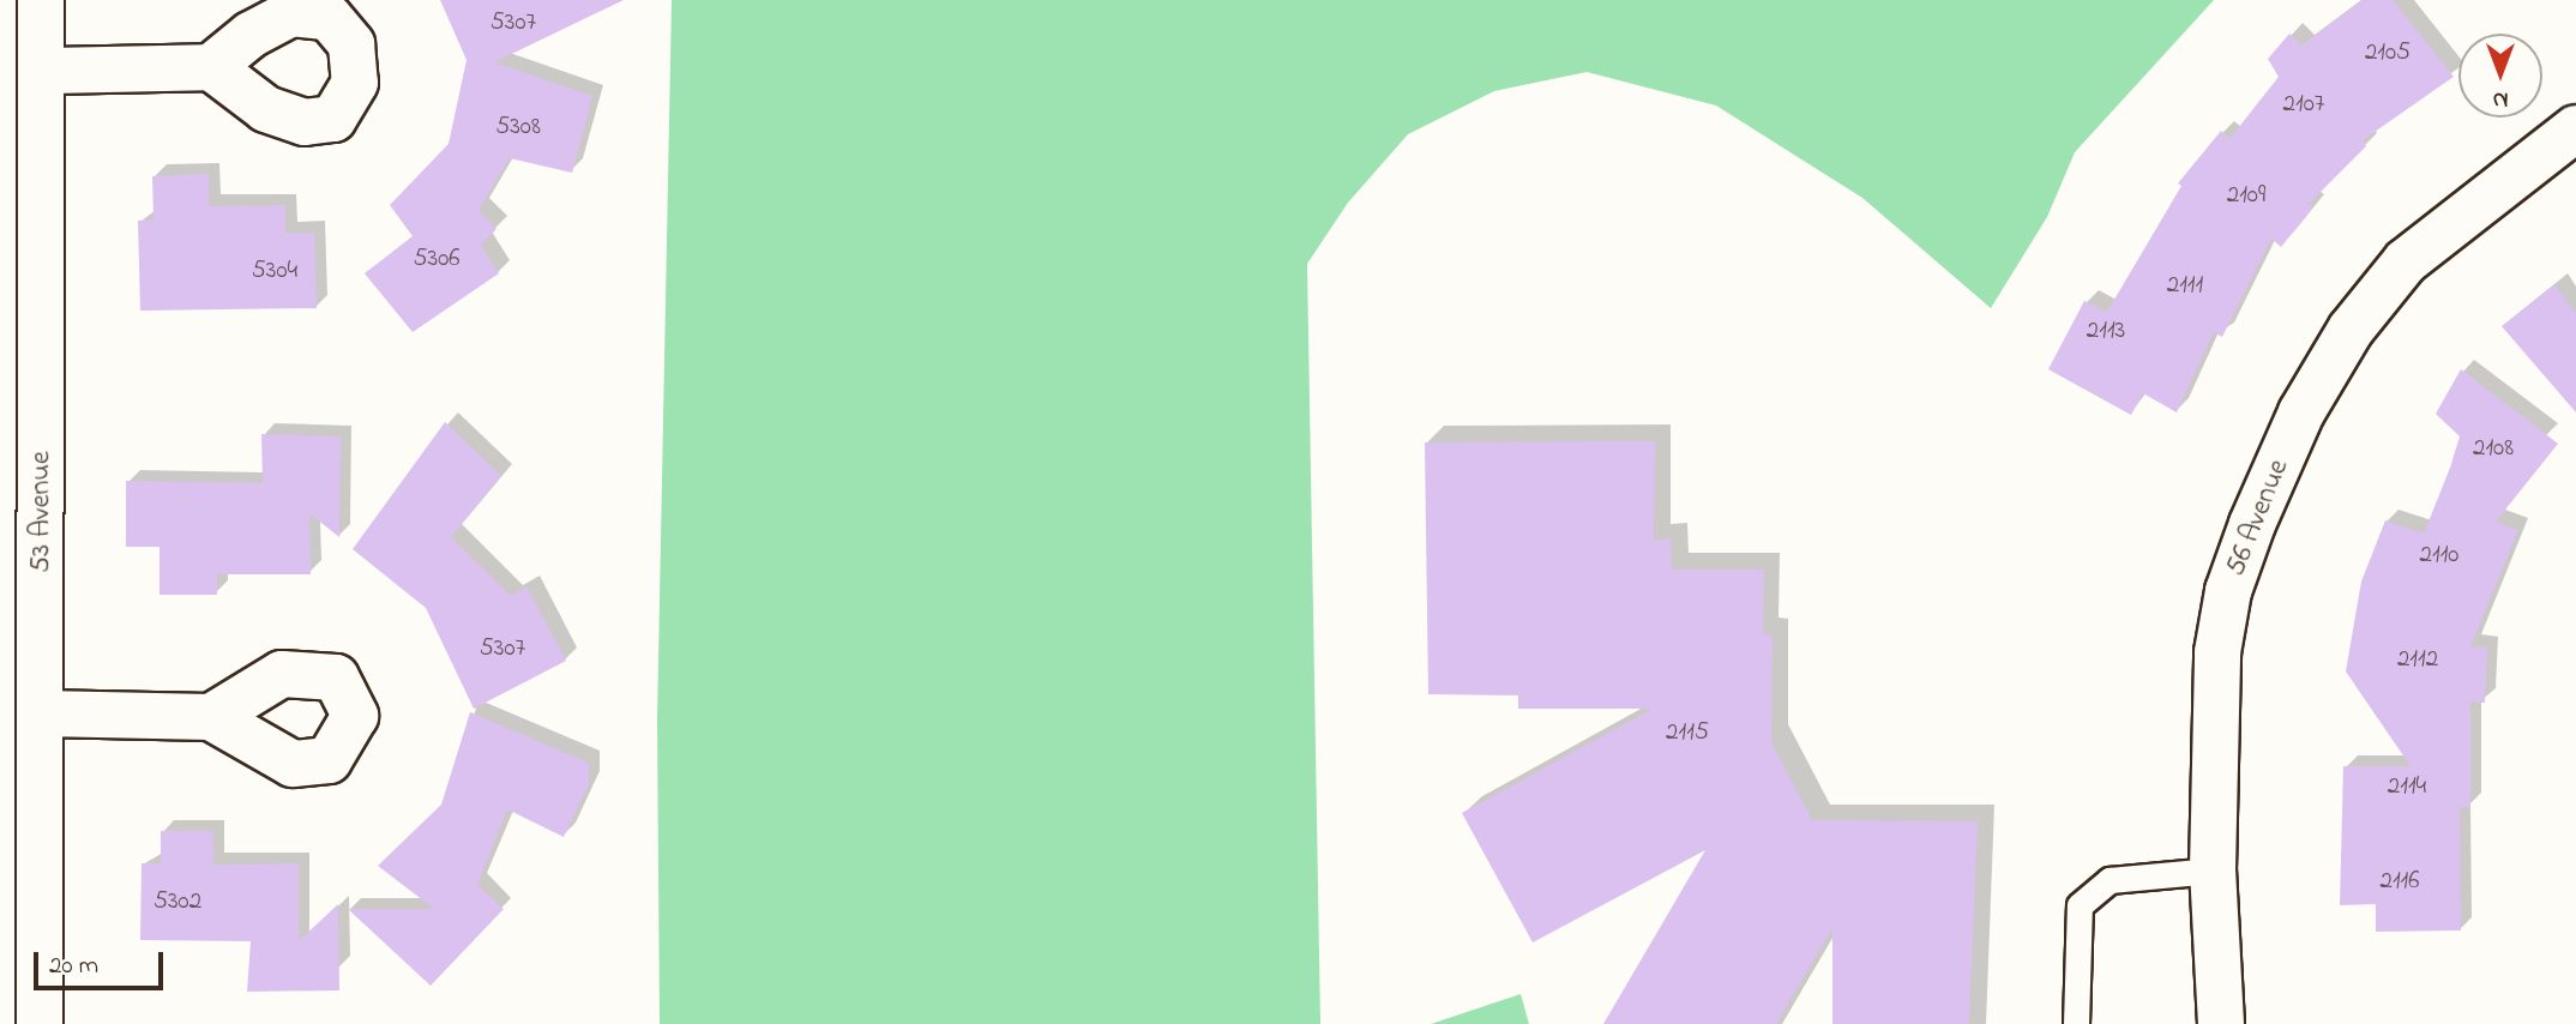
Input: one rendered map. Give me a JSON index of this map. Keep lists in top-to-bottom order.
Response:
{
  "streets": {
    "street": ["53 Avenue", "56 Avenue"]
  },
  "house_numbers": [
    "5307",
    "2105",
    "2107",
    "5308",
    "2109",
    "5306",
    "5304",
    "2111",
    "2113",
    "2108",
    "2110",
    "5307",
    "2112",
    "2115",
    "2114",
    "2116",
    "5302"
  ],
  "scale_bar": "20 m",
  "north": "bottom"
}
